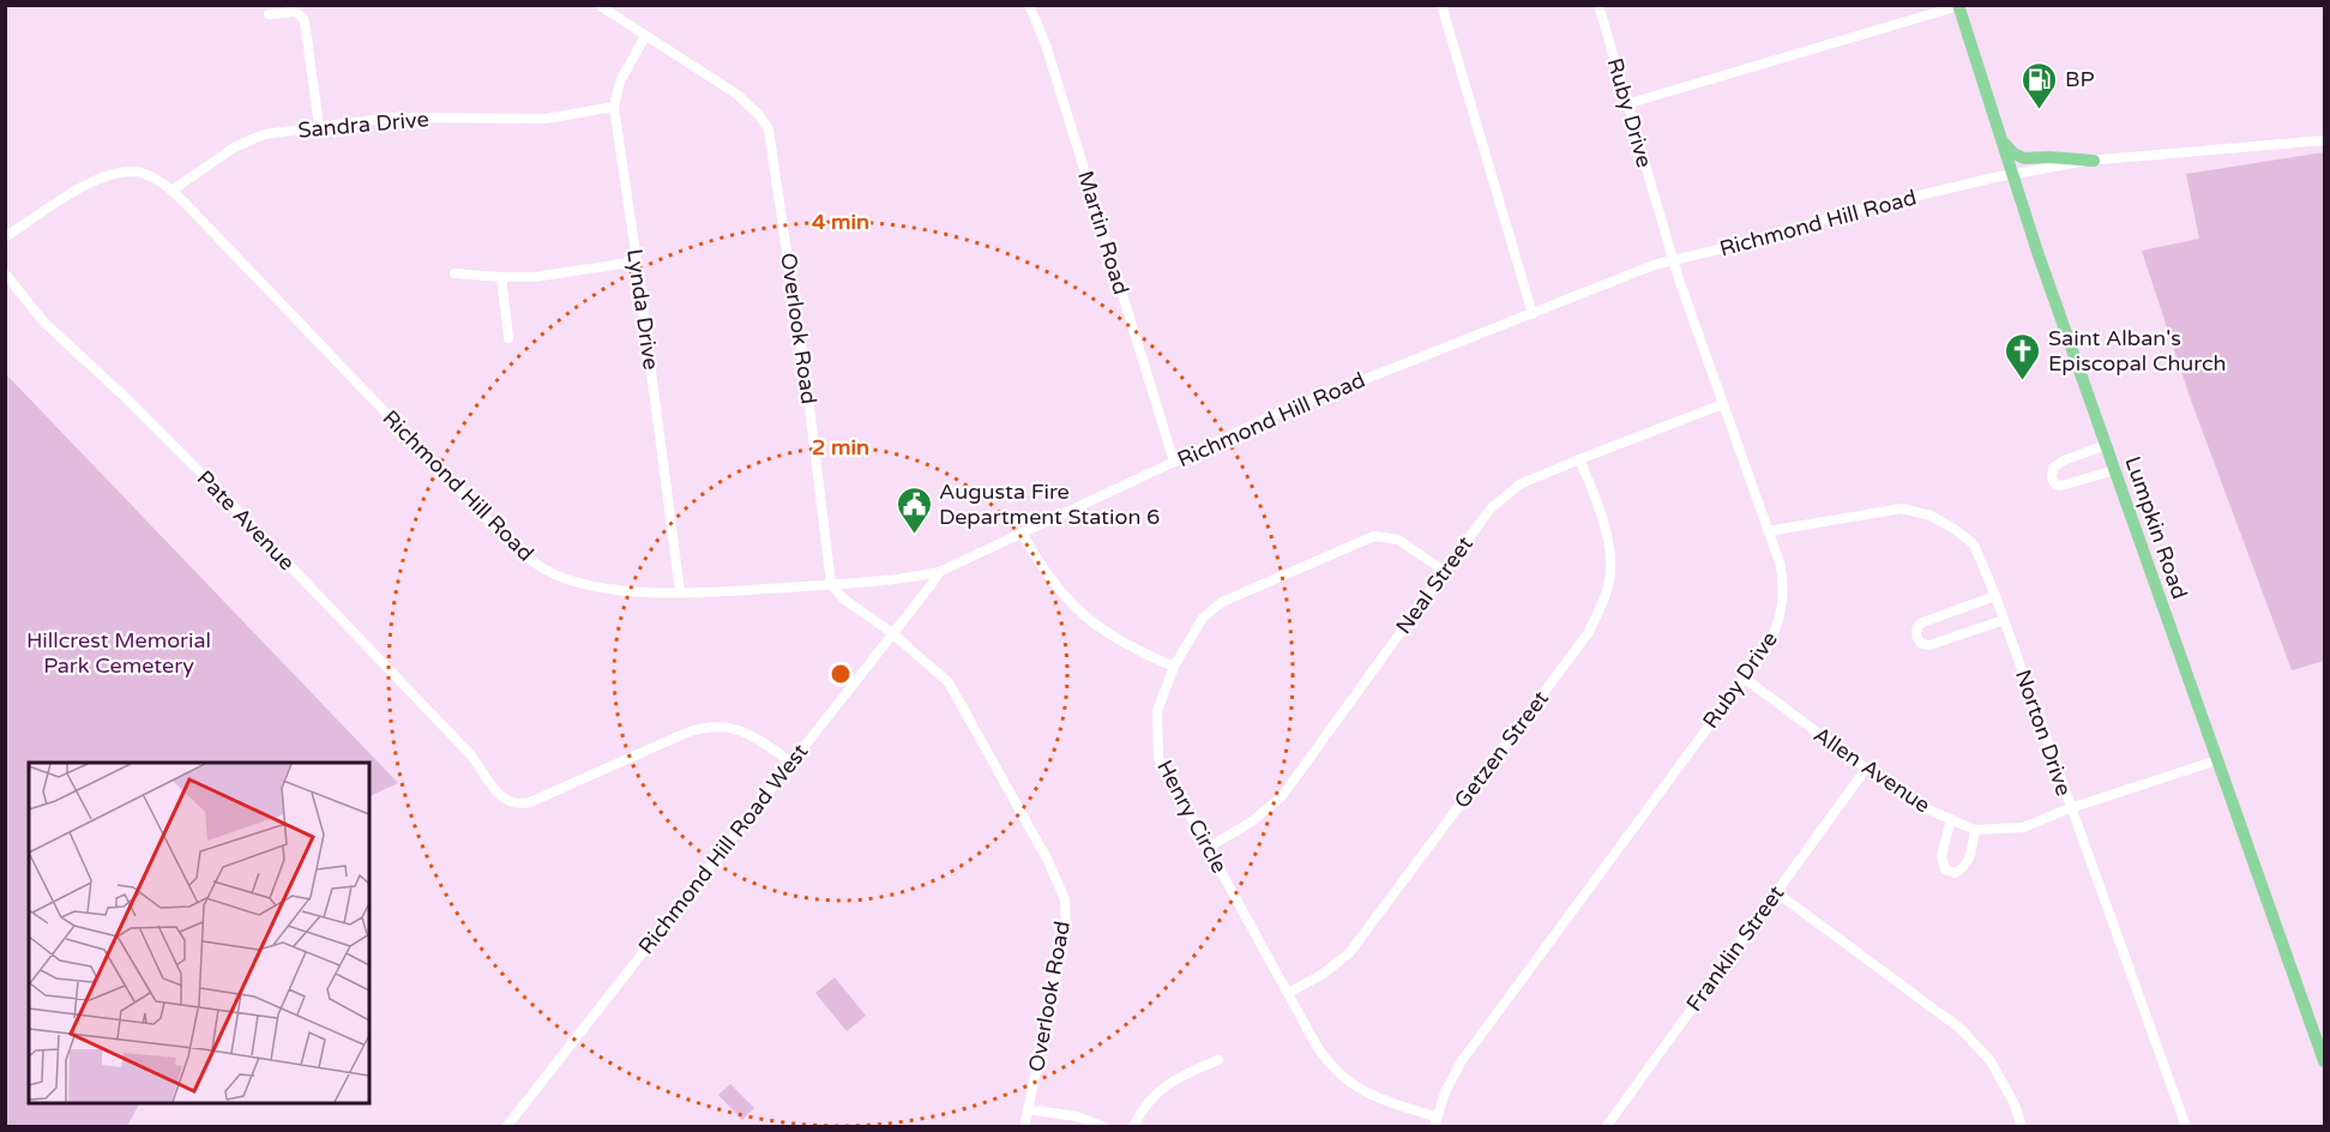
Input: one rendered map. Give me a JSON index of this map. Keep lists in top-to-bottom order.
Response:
{
  "streets": {
    "main road": ["Lumpkin Road"],
    "street": [
      "Ruby Drive",
      "Sandra Drive",
      "Richmond Hill Road",
      "Martin Road",
      "Lynda Drive",
      "Overlook Road",
      "Pate Avenue",
      "Neal Street",
      "Norton Drive",
      "Getzen Street",
      "Allen Avenue",
      "Henry Circle",
      "Richmond Hill Road West",
      "Franklin Street"
    ]
  },
  "crossings": [
    ["Ruby Drive", "Richmond Hill Road"],
    ["Ruby Drive", "Neal Street"],
    ["Ruby Drive", "Norton Drive"],
    ["Ruby Drive", "Allen Avenue"],
    ["Ruby Drive", "Henry Circle"],
    ["Sandra Drive", "Richmond Hill Road"],
    ["Sandra Drive", "Lynda Drive"],
    ["Richmond Hill Road", "Martin Road"],
    ["Richmond Hill Road", "Lynda Drive"],
    ["Richmond Hill Road", "Overlook Road"],
    ["Richmond Hill Road", "Lumpkin Road"],
    ["Richmond Hill Road", "Richmond Hill Road West"],
    ["Lynda Drive", "Overlook Road"],
    ["Overlook Road", "Richmond Hill Road West"],
    ["Pate Avenue", "Richmond Hill Road West"],
    ["Lumpkin Road", "Allen Avenue"],
    ["Neal Street", "Getzen Street"],
    ["Neal Street", "Henry Circle"],
    ["Norton Drive", "Allen Avenue"],
    ["Getzen Street", "Henry Circle"],
    ["Allen Avenue", "Franklin Street"]
  ],
  "parks": ["Hillcrest Memorial Park Cemetery"],
  "places": {
    "fuel station": ["BP"],
    "church": ["Saint Alban's Episcopal Church"],
    "public building": ["Augusta Fire Department Station 6"]
  },
  "rings": ["4 min", "2 min"]
}
